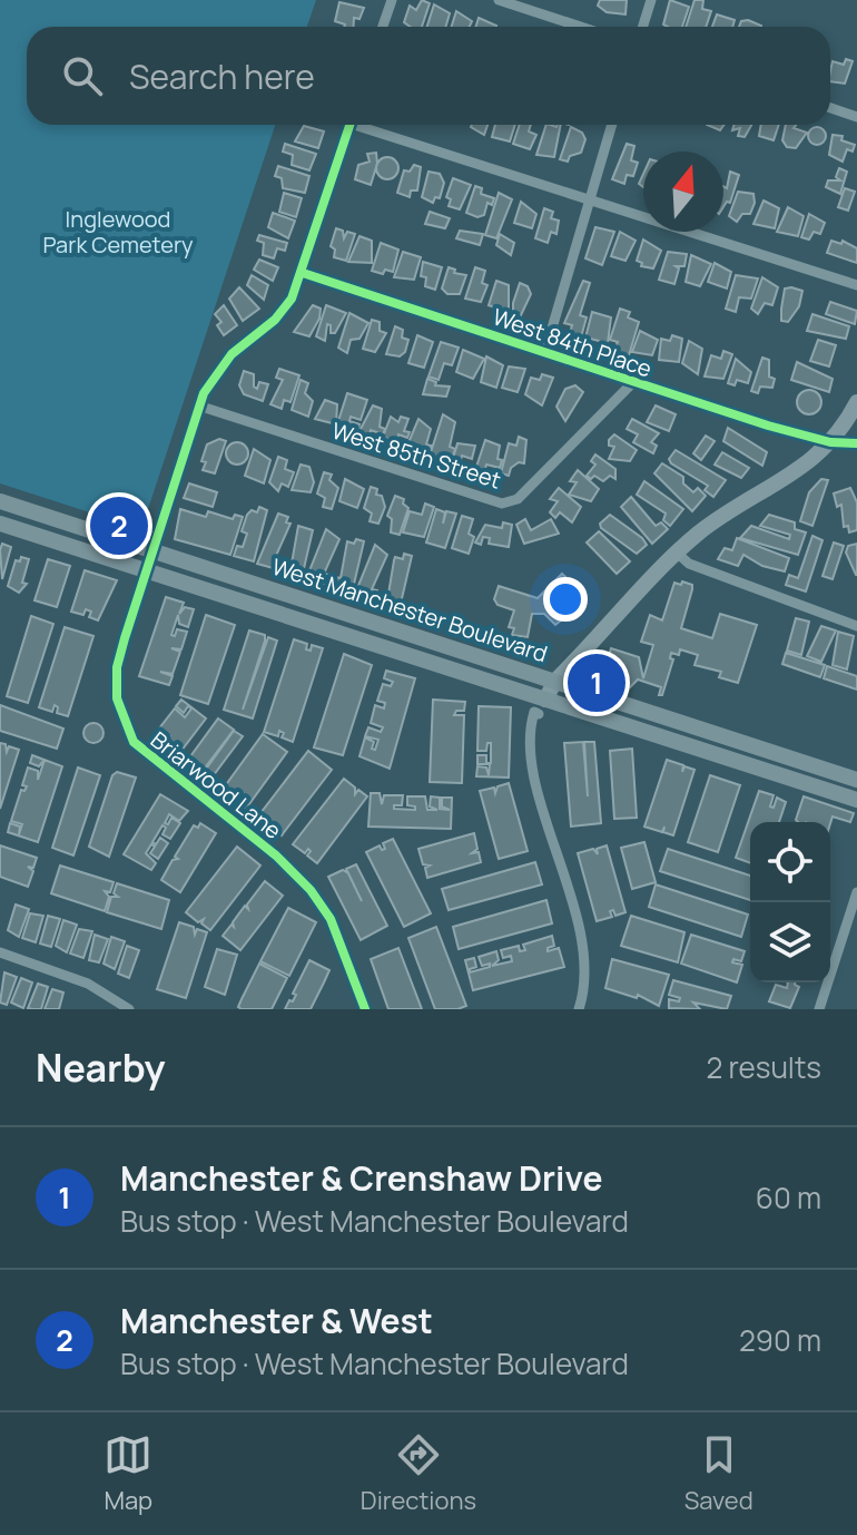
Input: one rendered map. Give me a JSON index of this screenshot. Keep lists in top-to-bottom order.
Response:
{
  "streets": {
    "main road": ["West Manchester Boulevard"],
    "street": ["West 84th Place", "West 85th Street", "Briarwood Lane"]
  },
  "crossings": [
    ["West 84th Place", "West 85th Street"],
    ["West 84th Place", "Briarwood Lane"],
    ["West 85th Street", "Briarwood Lane"],
    ["West Manchester Boulevard", "Briarwood Lane"]
  ],
  "parks": ["Inglewood Park Cemetery"],
  "north": "top",
  "page": {
    "search": "Search here",
    "pins": ["2", "1"],
    "heading": ["Nearby", "2 results"],
    "list": [
      {
        "mark": "1",
        "name": "Manchester & Crenshaw Drive",
        "note": "Bus stop · West Manchester Boulevard",
        "value": "60 m"
      },
      {
        "mark": "2",
        "name": "Manchester & West",
        "note": "Bus stop · West Manchester Boulevard",
        "value": "290 m"
      }
    ],
    "nav": ["Map", "Directions", "Saved"]
  }
}
